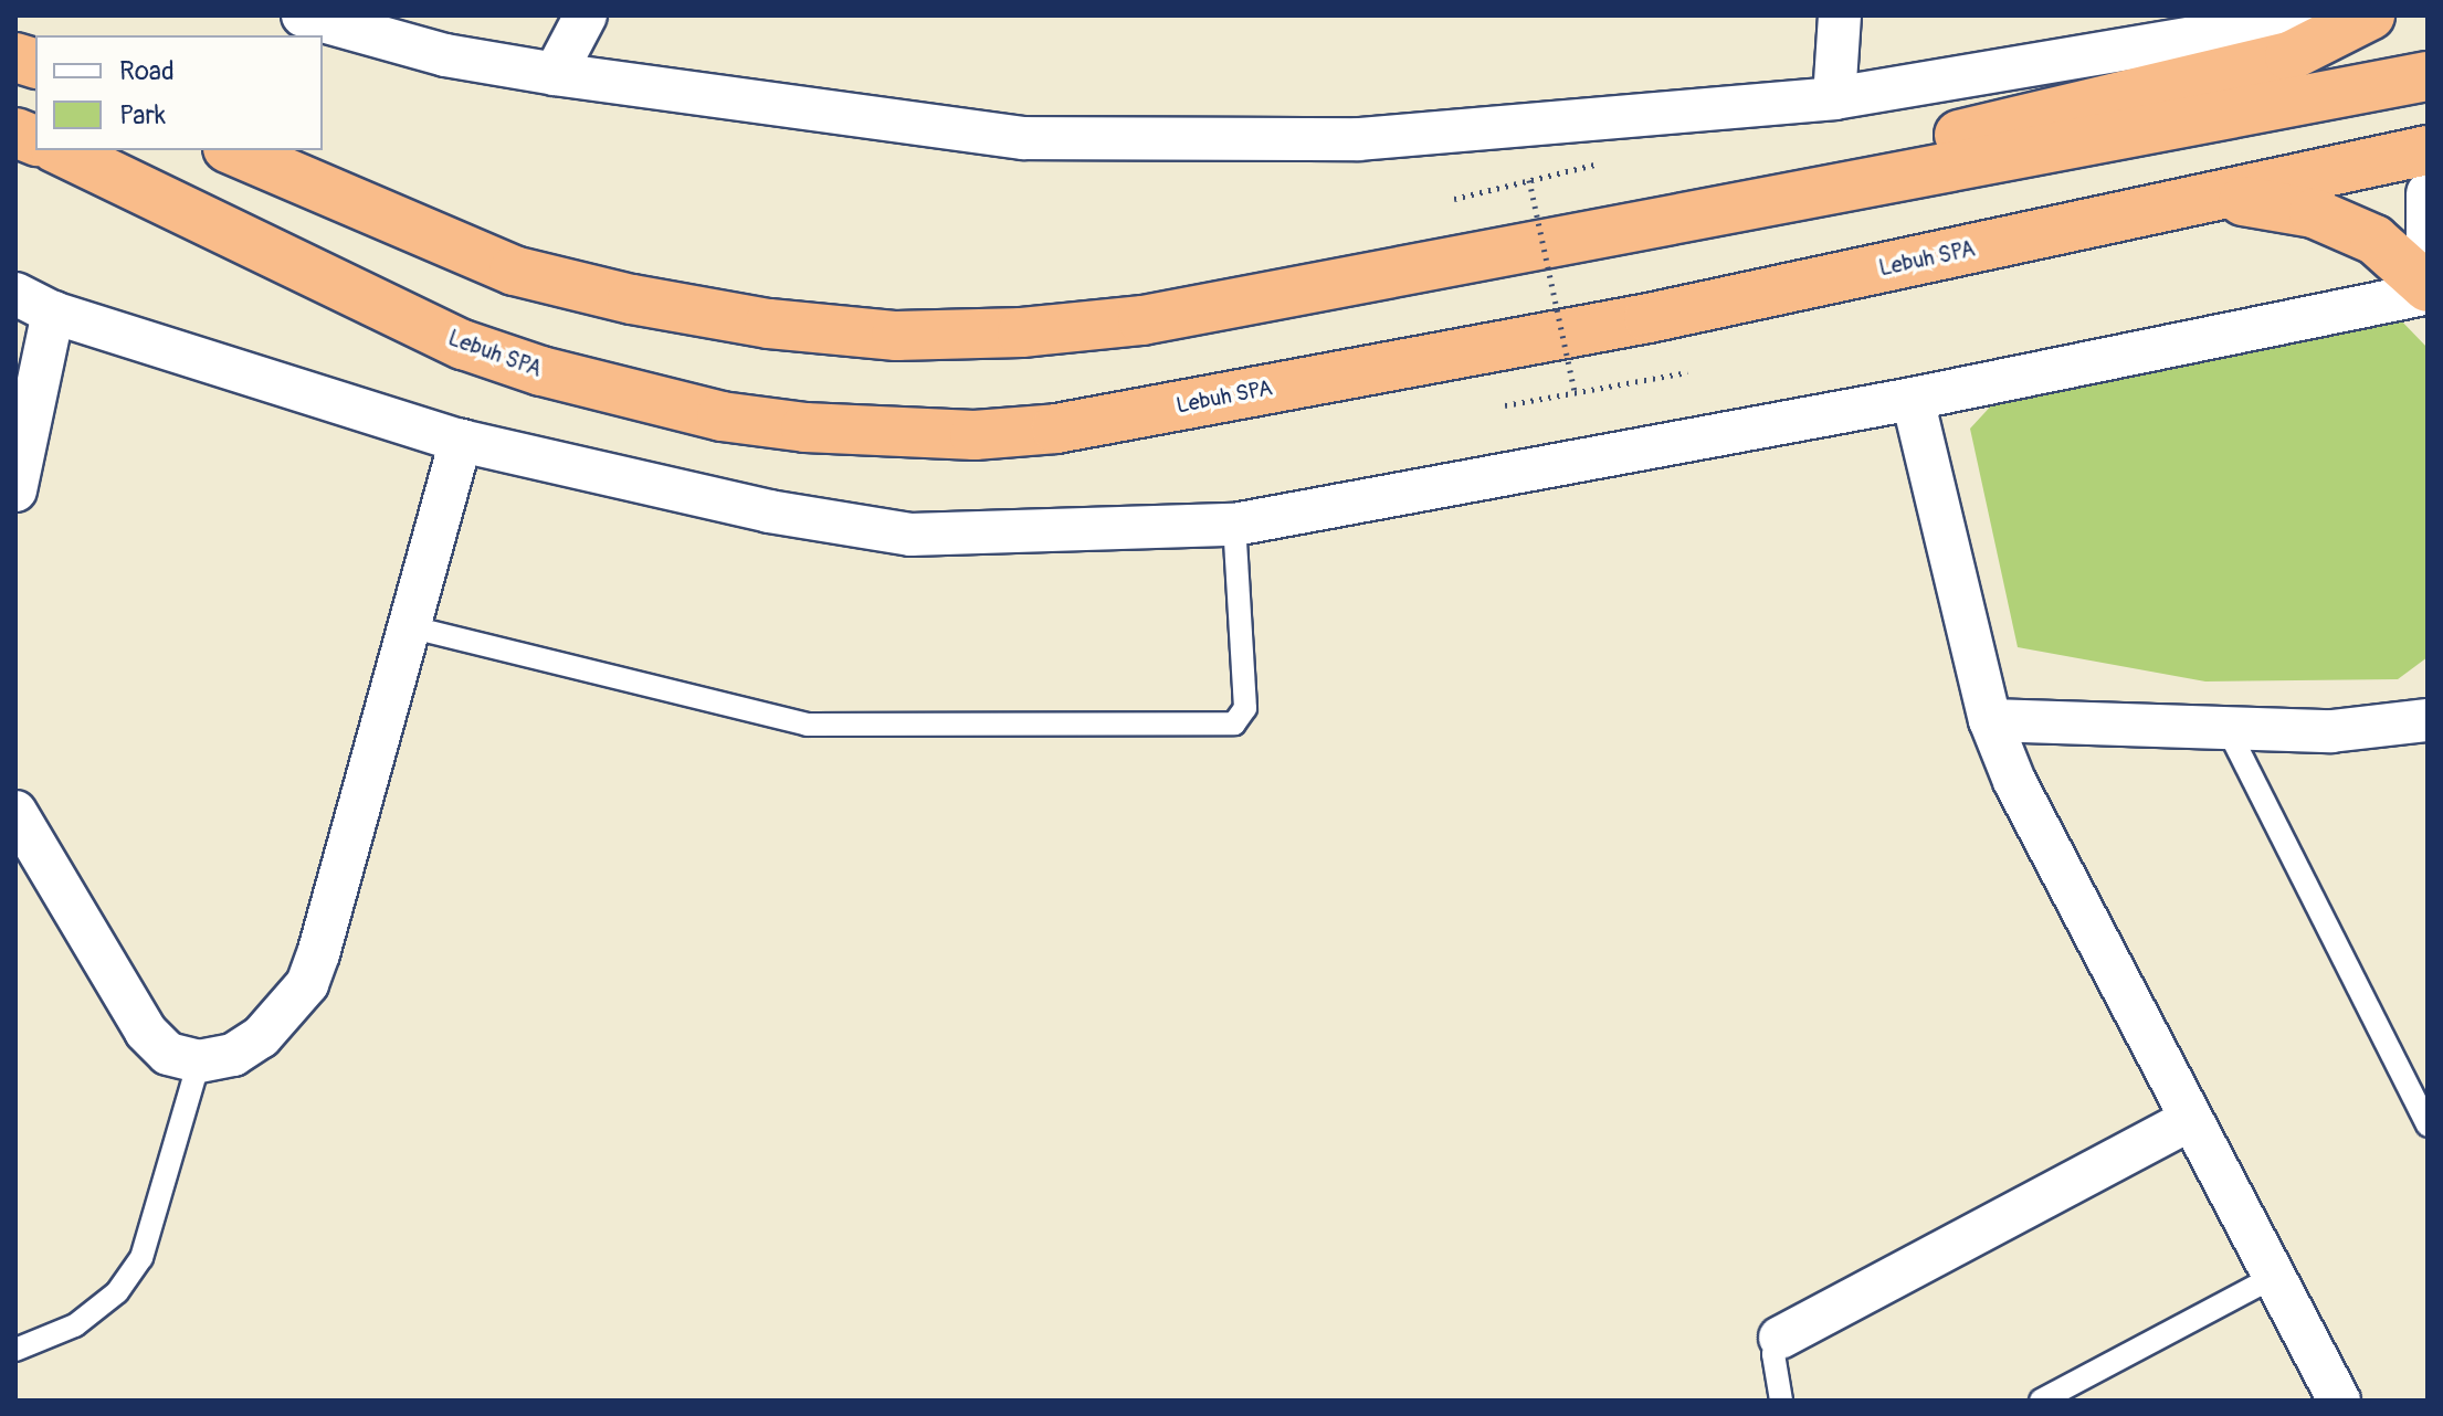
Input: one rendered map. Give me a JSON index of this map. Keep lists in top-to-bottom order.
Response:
{
  "streets": {
    "highway": ["Lebuh SPA"]
  },
  "legend": ["Road", "Park"]
}
